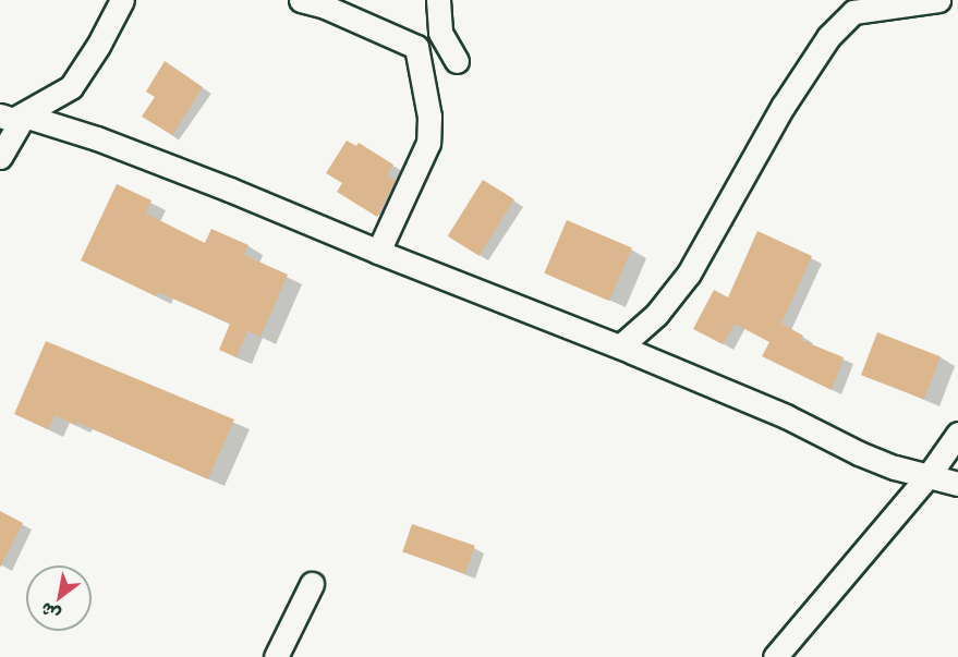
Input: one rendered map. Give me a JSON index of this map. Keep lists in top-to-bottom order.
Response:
{
  "north": "bottom left"
}
